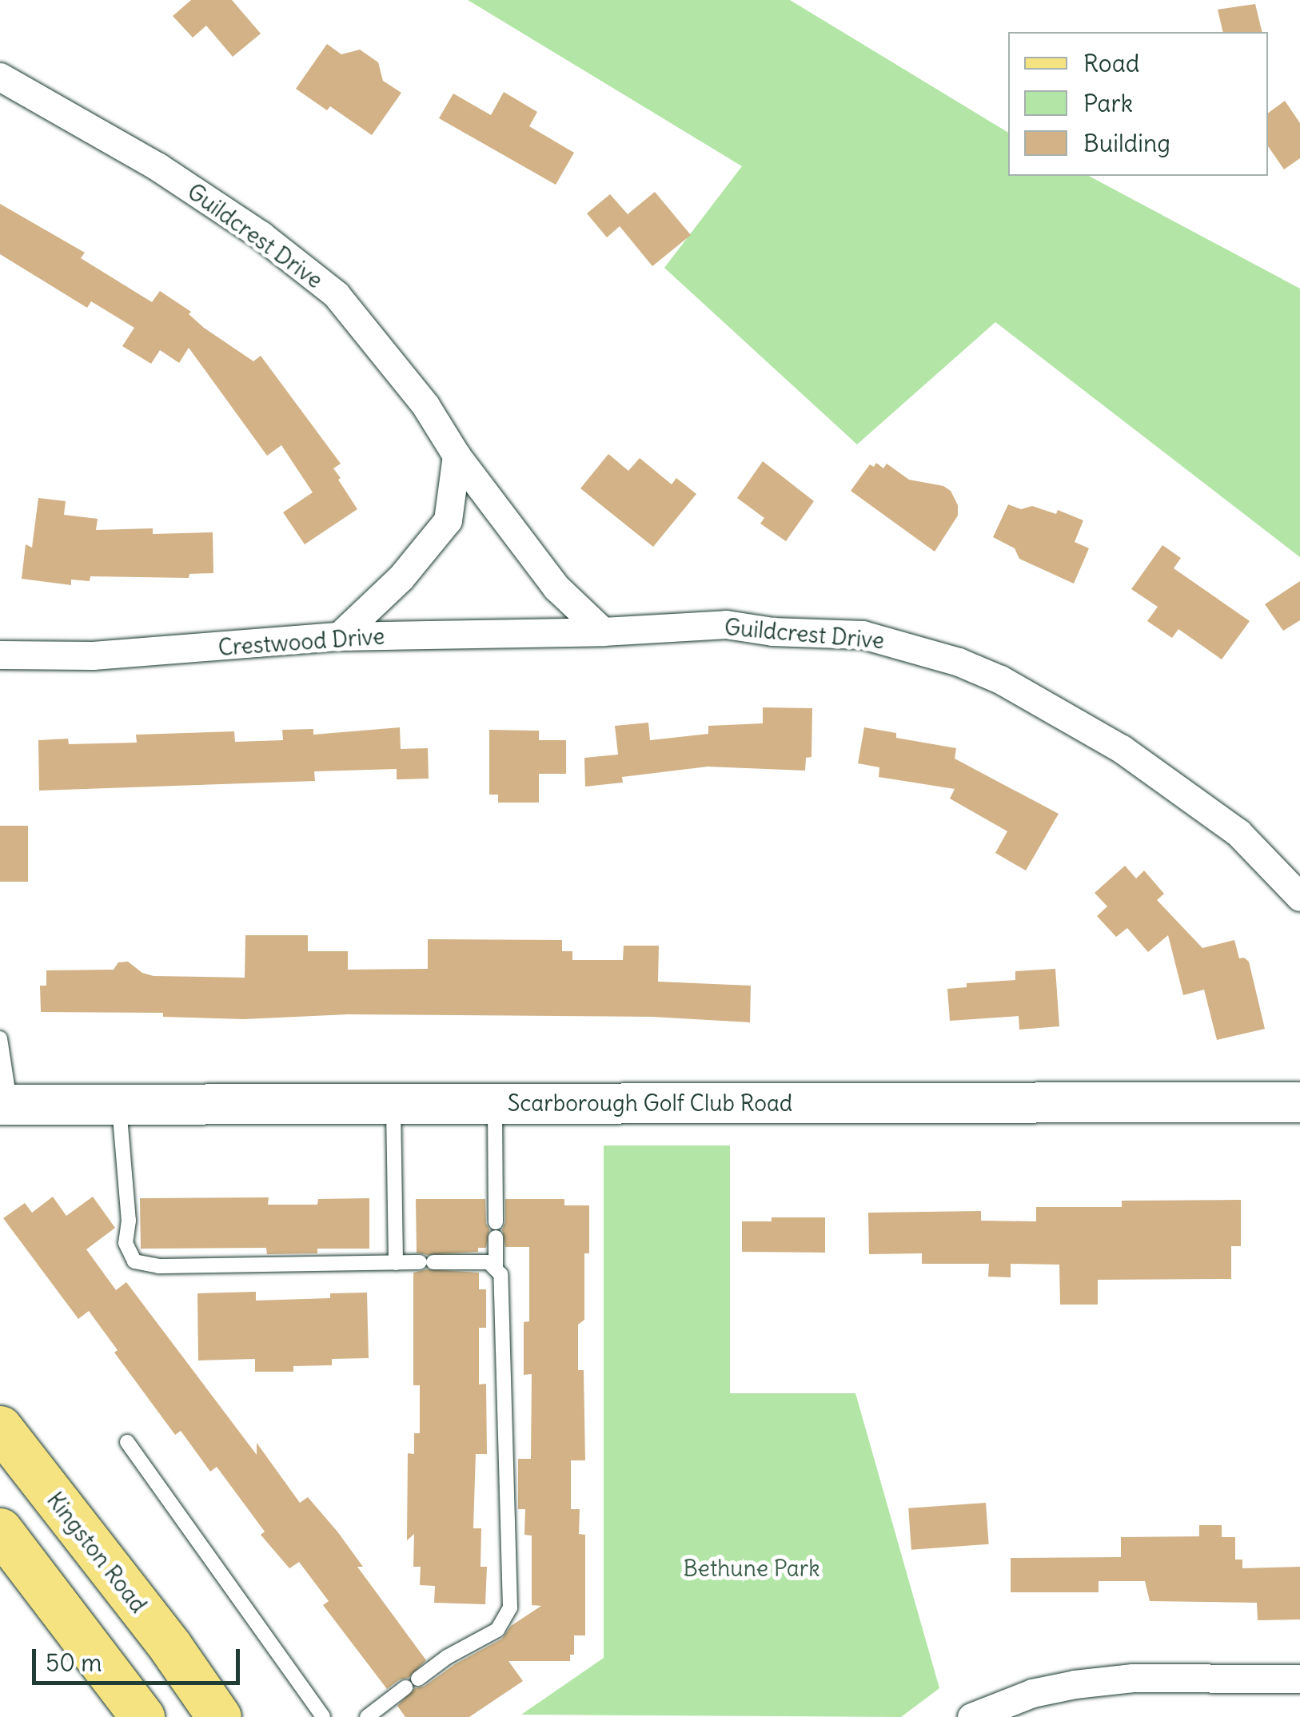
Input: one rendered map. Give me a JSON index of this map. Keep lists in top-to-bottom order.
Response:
{
  "streets": {
    "main road": ["Kingston Road"],
    "street": ["Guildcrest Drive", "Crestwood Drive", "Scarborough Golf Club Road"]
  },
  "crossings": [
    ["Guildcrest Drive", "Crestwood Drive"]
  ],
  "parks": ["Bethune Park"],
  "legend": ["Road", "Park", "Building"],
  "scale_bar": "50 m"
}
